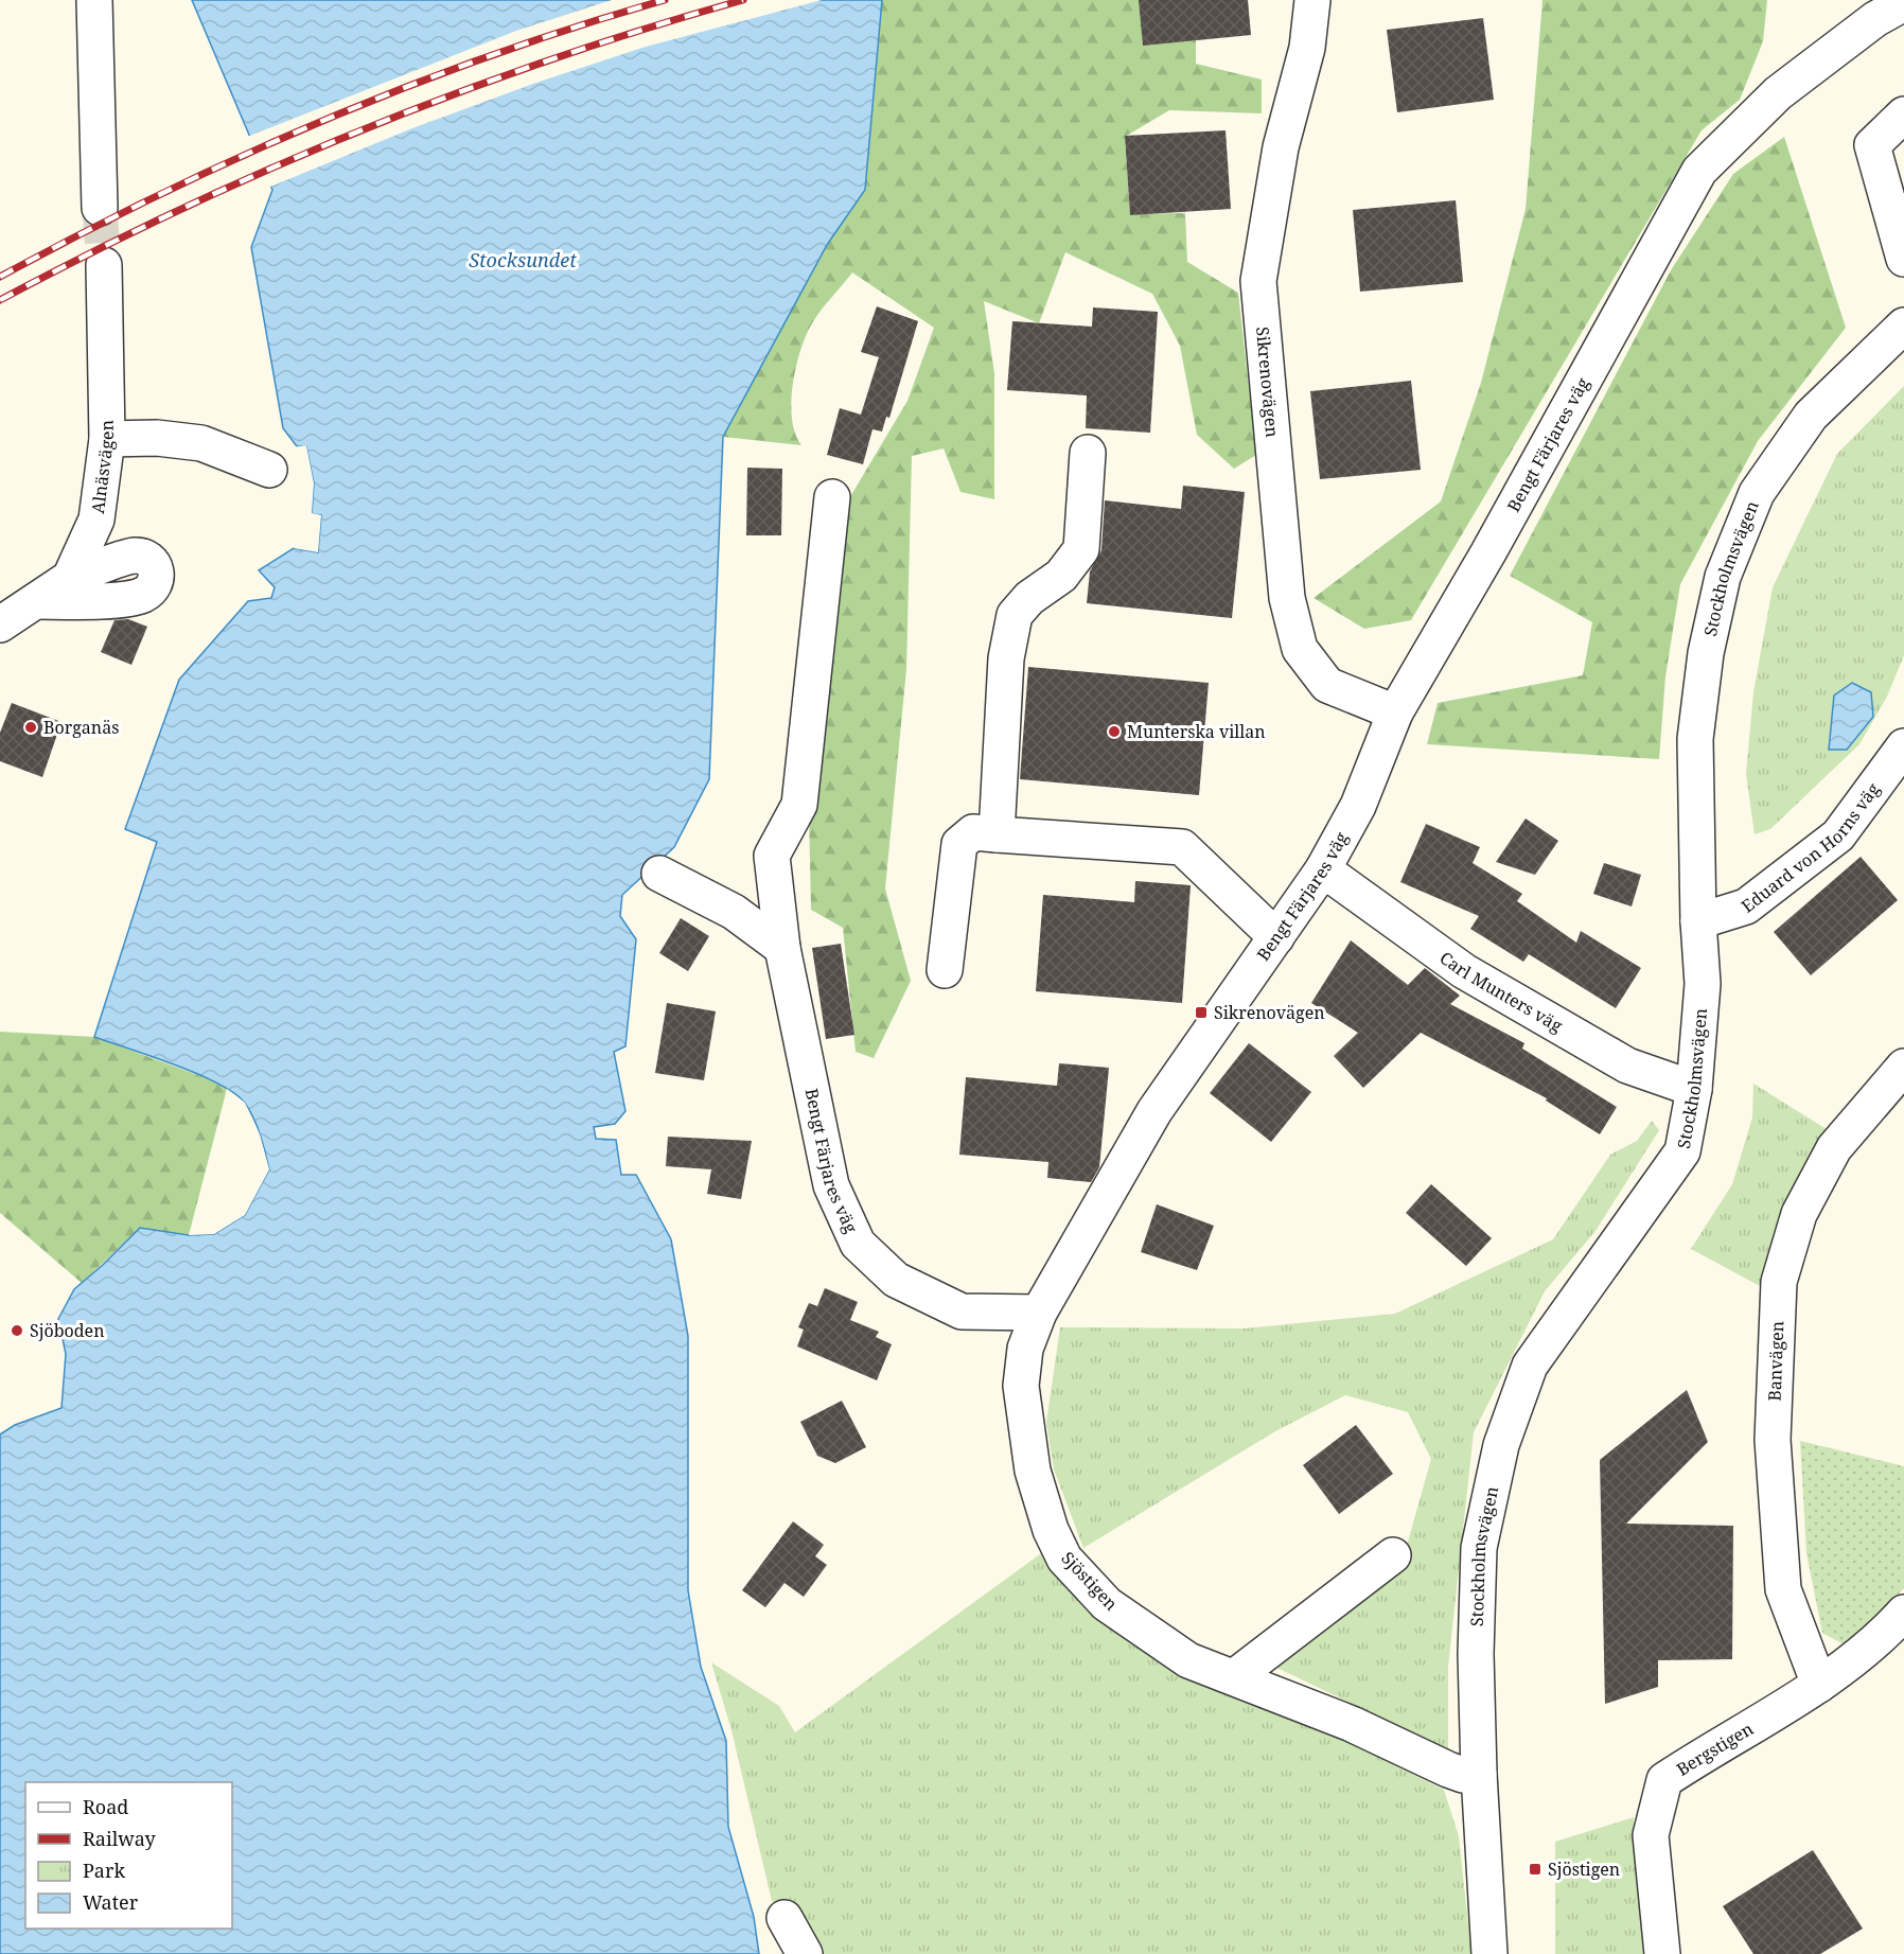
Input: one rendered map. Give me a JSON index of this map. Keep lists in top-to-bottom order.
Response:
{
  "streets": {
    "street": [
      "Sikrenovägen",
      "Bengt Färjares väg",
      "Alnäsvägen",
      "Stockholmsvägen",
      "Eduard von Horns väg",
      "Carl Munters väg",
      "Banvägen",
      "Sjöstigen",
      "Bergstigen"
    ]
  },
  "crossings": [
    ["Sikrenovägen", "Bengt Färjares väg"],
    ["Bengt Färjares väg", "Carl Munters väg"],
    ["Bengt Färjares väg", "Sjöstigen"],
    ["Stockholmsvägen", "Eduard von Horns väg"],
    ["Stockholmsvägen", "Carl Munters väg"],
    ["Stockholmsvägen", "Sjöstigen"],
    ["Banvägen", "Bergstigen"]
  ],
  "water": ["Stocksundet"],
  "places": {
    "other": ["Borganäs", "Munterska villan", "Sjöboden"],
    "transit": ["Sikrenovägen", "Sjöstigen"]
  },
  "legend": [
    "Road",
    "Railway",
    "Park",
    "Water"
  ]
}
